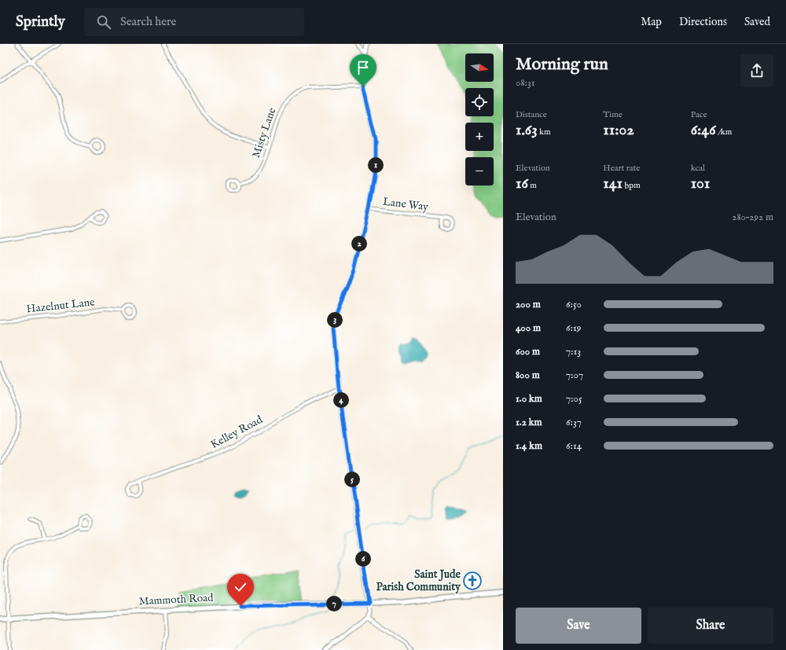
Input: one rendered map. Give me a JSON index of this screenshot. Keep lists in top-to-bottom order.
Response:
{
  "streets": {
    "main road": ["Mammoth Road"],
    "street": [
      "Misty Lane",
      "Lane Way",
      "Hazelnut Lane",
      "Kelley Road"
    ]
  },
  "places": {
    "church": ["Saint Jude Parish Community"]
  },
  "north": "right",
  "page": {
    "header": "Sprintly",
    "search": "Search here",
    "nav": ["Map", "Directions", "Saved"],
    "heading": ["Morning run", "08:31"],
    "map_buttons": ["+", "−"],
    "stats": [
      ["Distance", "1.63 km"],
      ["Time", "11:02"],
      ["Pace", "6:46 /km"],
      ["Elevation", "16 m"],
      ["Heart rate", "141 bpm"],
      ["kcal", "101"]
    ],
    "pins": [
      "1",
      "2",
      "3",
      "4",
      "5",
      "6",
      "7"
    ],
    "chart": ["Elevation", "280–292 m"],
    "list": [
      {
        "name": "200 m",
        "note": "6:50"
      },
      {
        "name": "400 m",
        "note": "6:19"
      },
      {
        "name": "600 m",
        "note": "7:13"
      },
      {
        "name": "800 m",
        "note": "7:07"
      },
      {
        "name": "1.0 km",
        "note": "7:05"
      },
      {
        "name": "1.2 km",
        "note": "6:37"
      },
      {
        "name": "1.4 km",
        "note": "6:14"
      }
    ],
    "buttons": ["Save", "Share"]
  }
}
